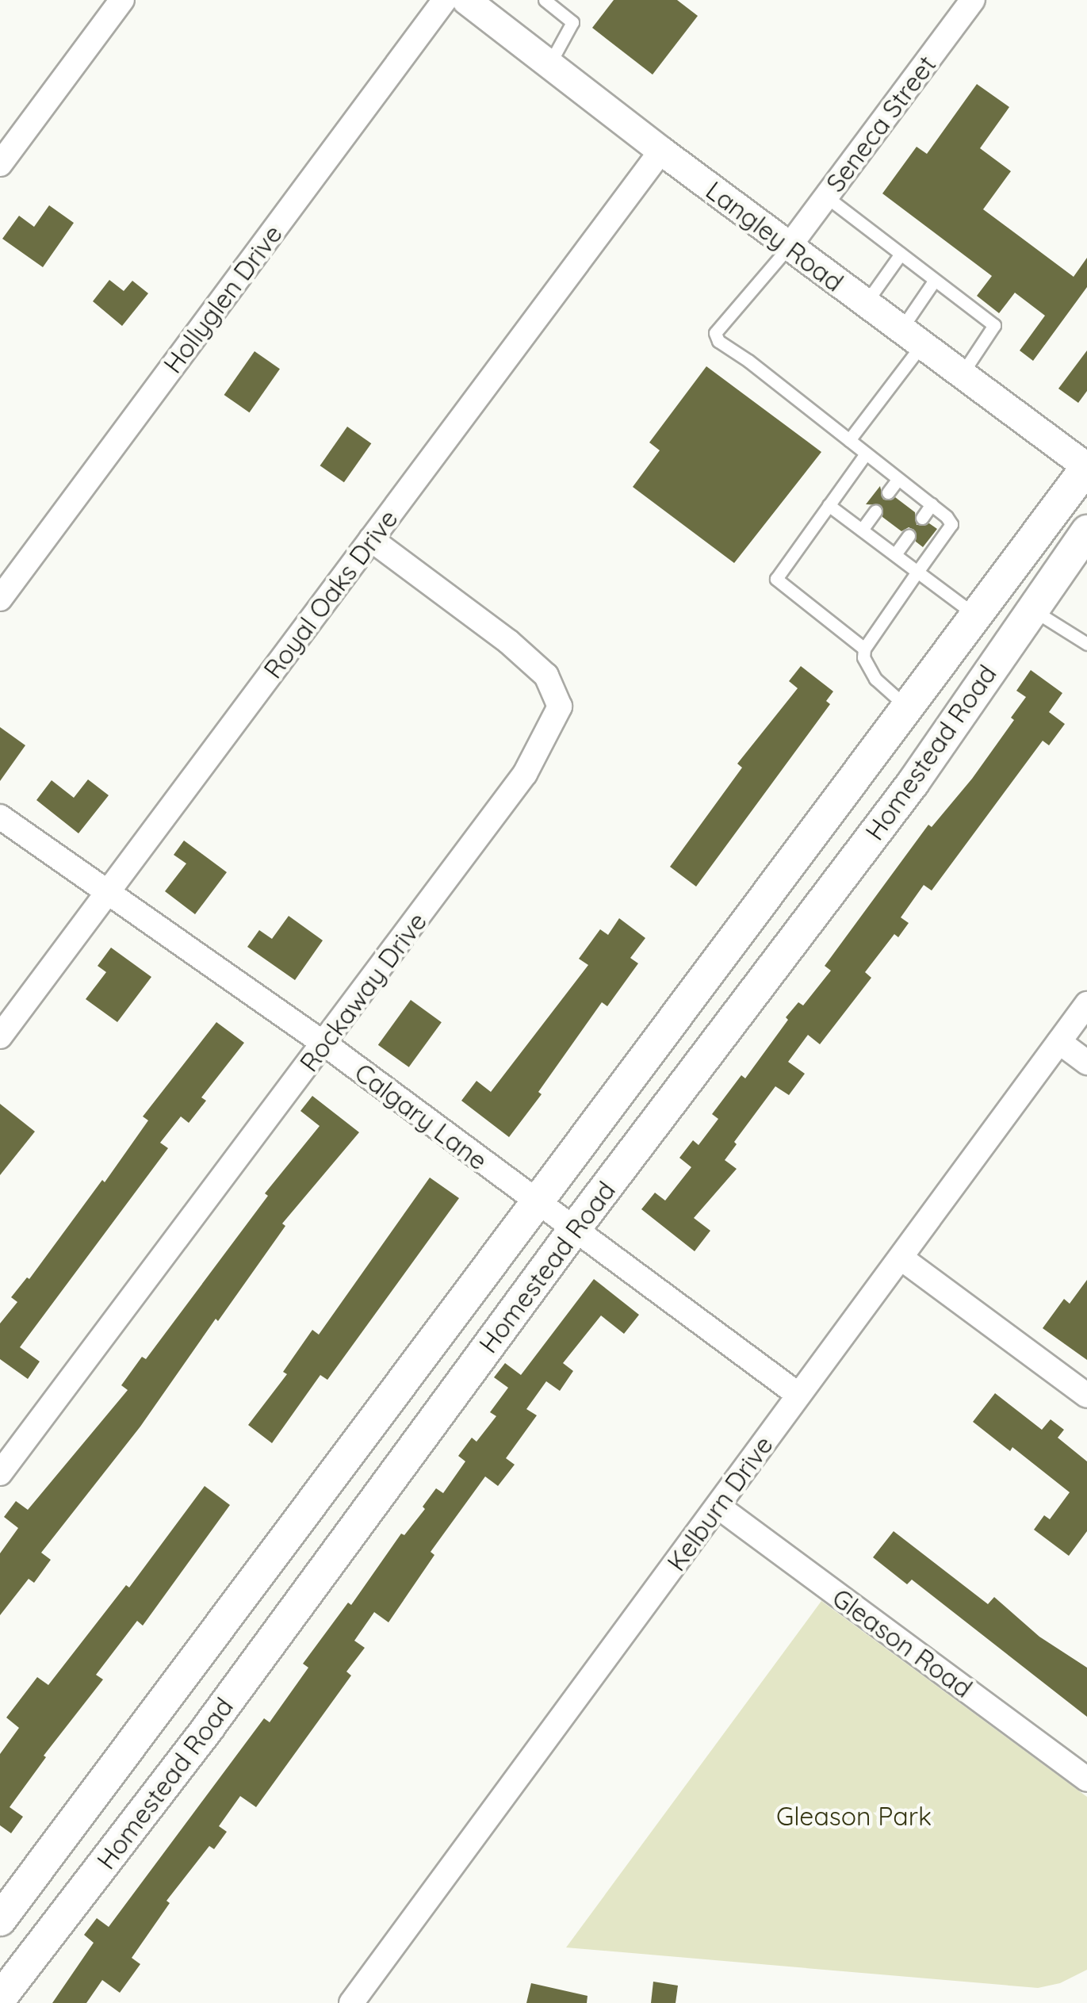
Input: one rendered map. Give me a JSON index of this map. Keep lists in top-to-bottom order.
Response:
{
  "streets": {
    "main road": ["Homestead Road"],
    "street": [
      "Seneca Street",
      "Langley Road",
      "Hollyglen Drive",
      "Royal Oaks Drive",
      "Rockaway Drive",
      "Calgary Lane",
      "Kelburn Drive",
      "Gleason Road"
    ]
  },
  "crossings": [
    ["Seneca Street", "Langley Road"],
    ["Langley Road", "Royal Oaks Drive"],
    ["Langley Road", "Homestead Road"],
    ["Royal Oaks Drive", "Rockaway Drive"],
    ["Royal Oaks Drive", "Calgary Lane"],
    ["Homestead Road", "Calgary Lane"],
    ["Rockaway Drive", "Calgary Lane"],
    ["Calgary Lane", "Kelburn Drive"],
    ["Kelburn Drive", "Gleason Road"]
  ],
  "parks": ["Gleason Park"]
}
